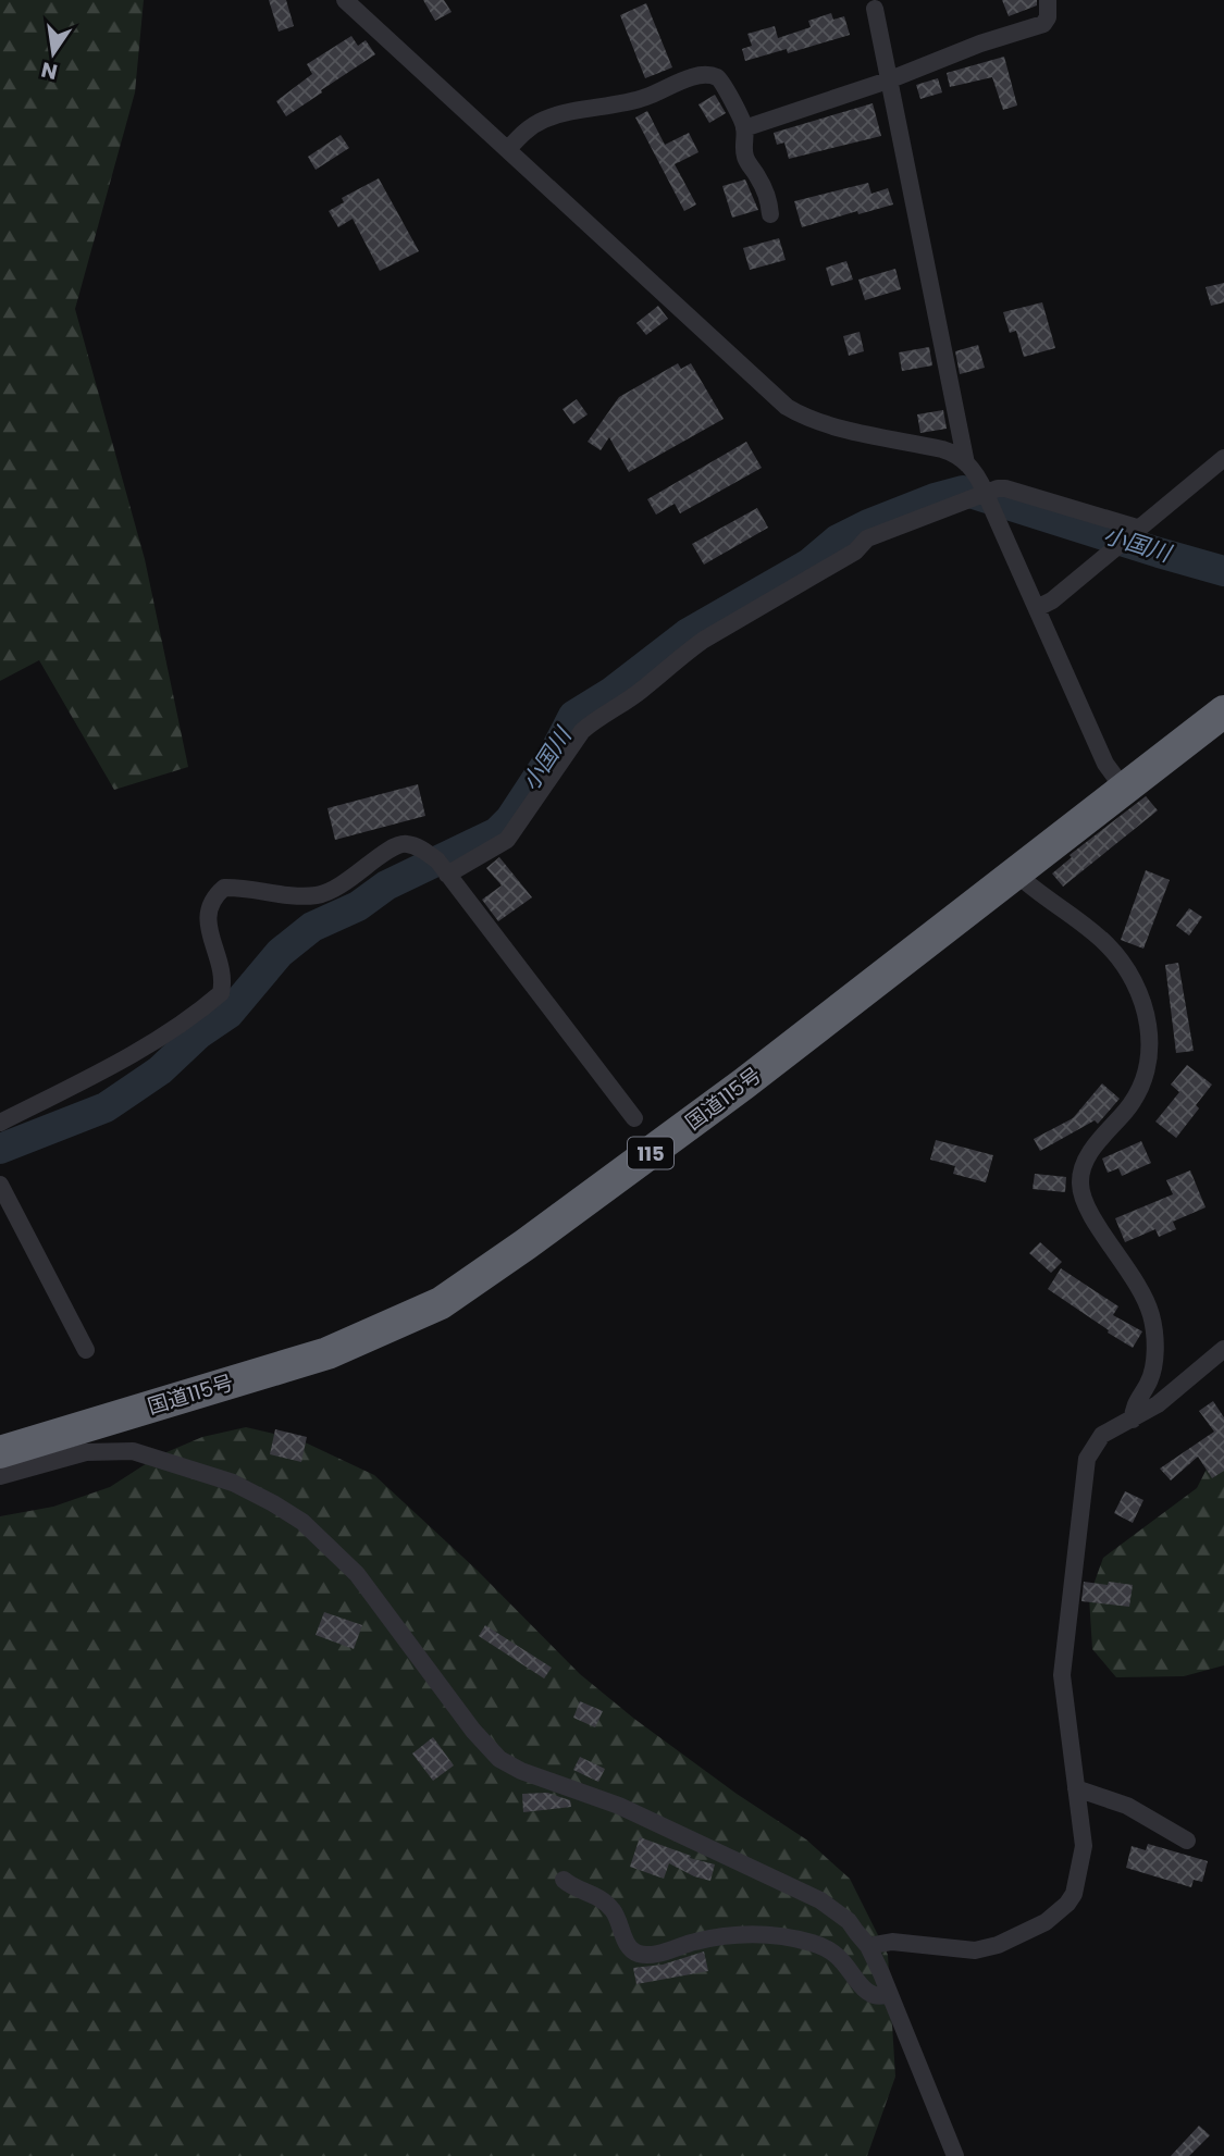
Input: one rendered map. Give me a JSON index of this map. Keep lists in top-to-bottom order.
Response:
{
  "streets": {
    "highway": ["国道115号", "115"]
  },
  "water": ["小国川"],
  "north": "bottom"
}
